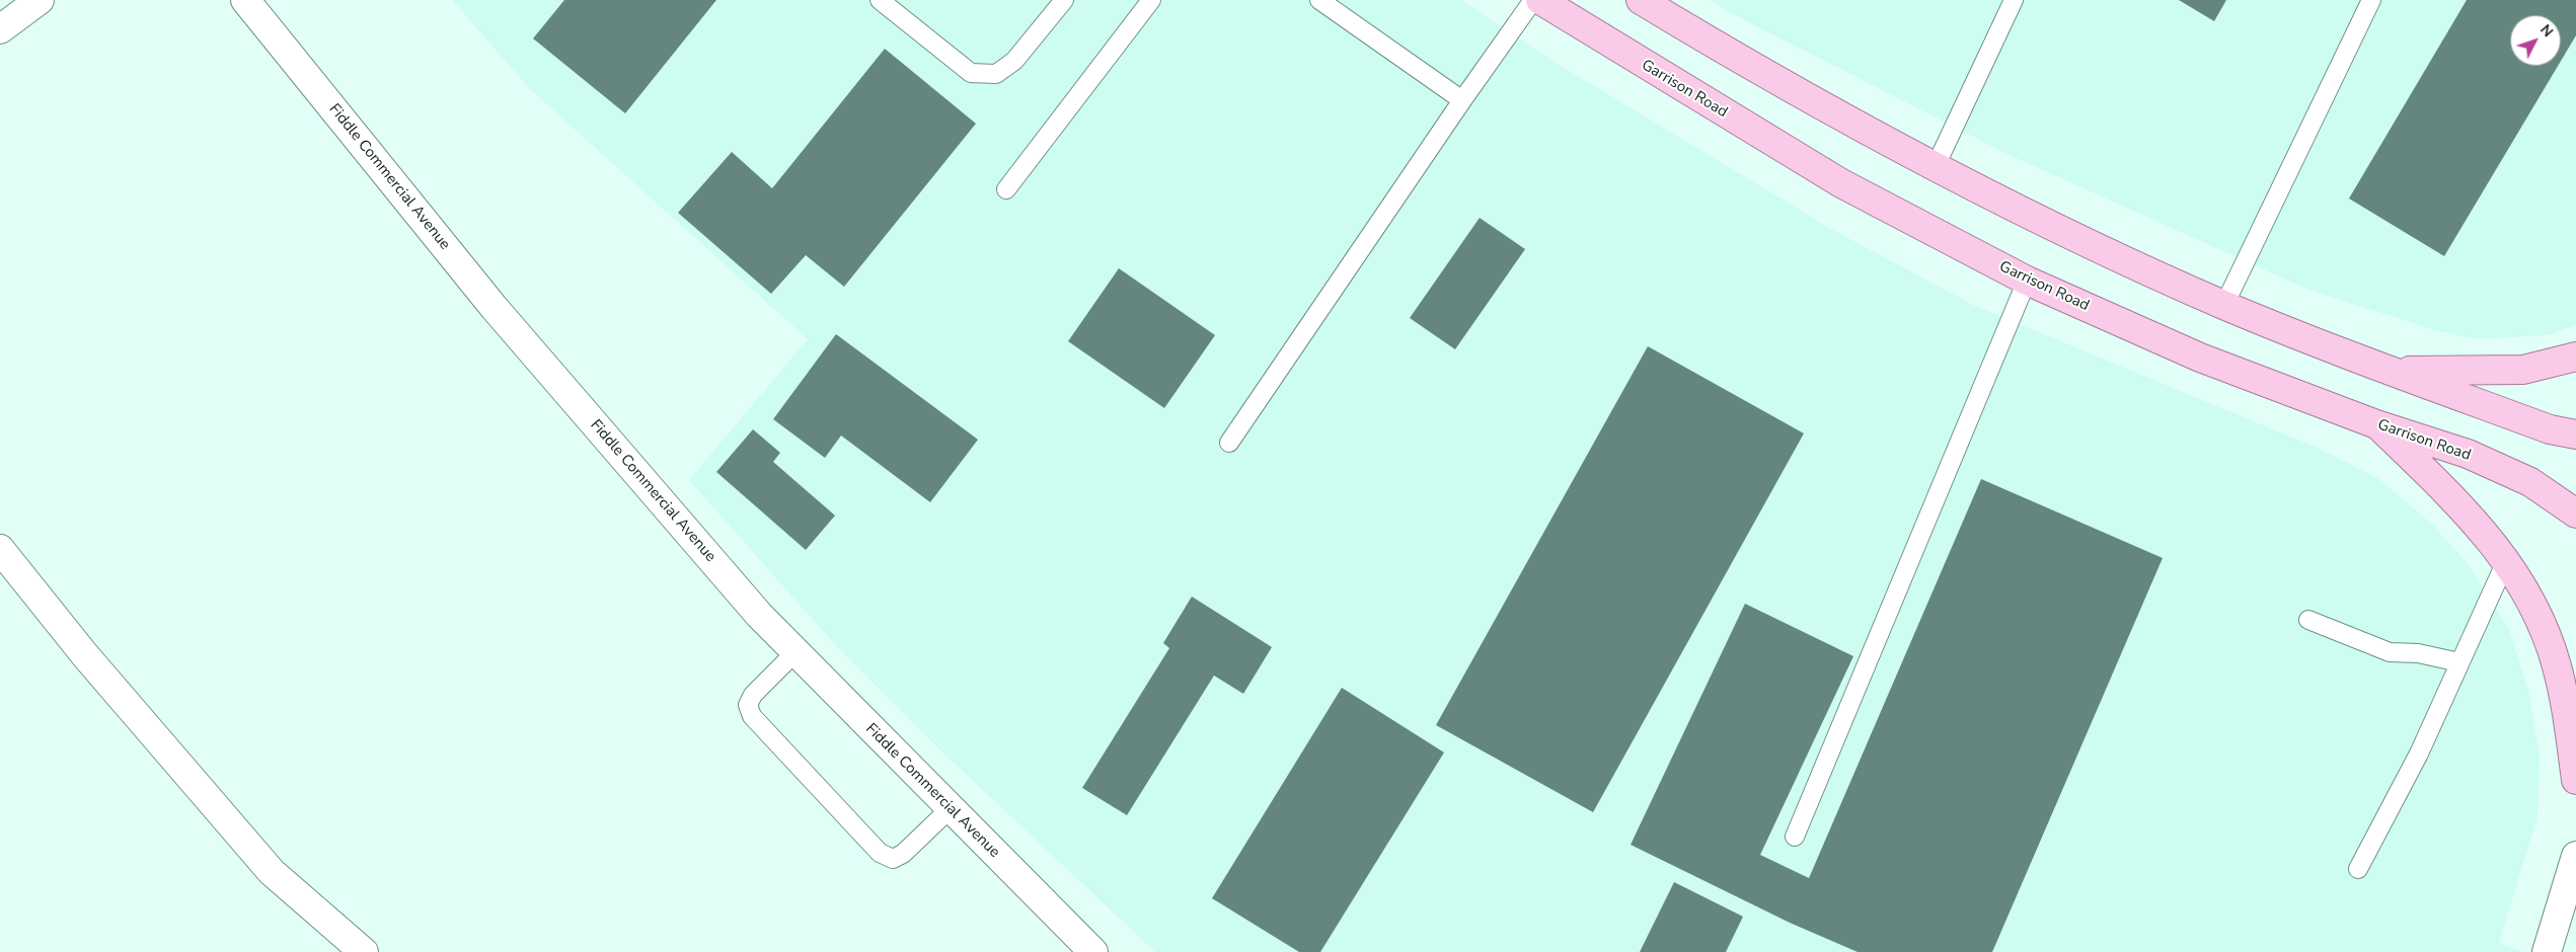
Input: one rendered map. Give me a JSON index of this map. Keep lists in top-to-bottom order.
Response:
{
  "streets": {
    "main road": ["Garrison Road"],
    "street": ["Fiddle Commercial Avenue"]
  },
  "north": "top right"
}
